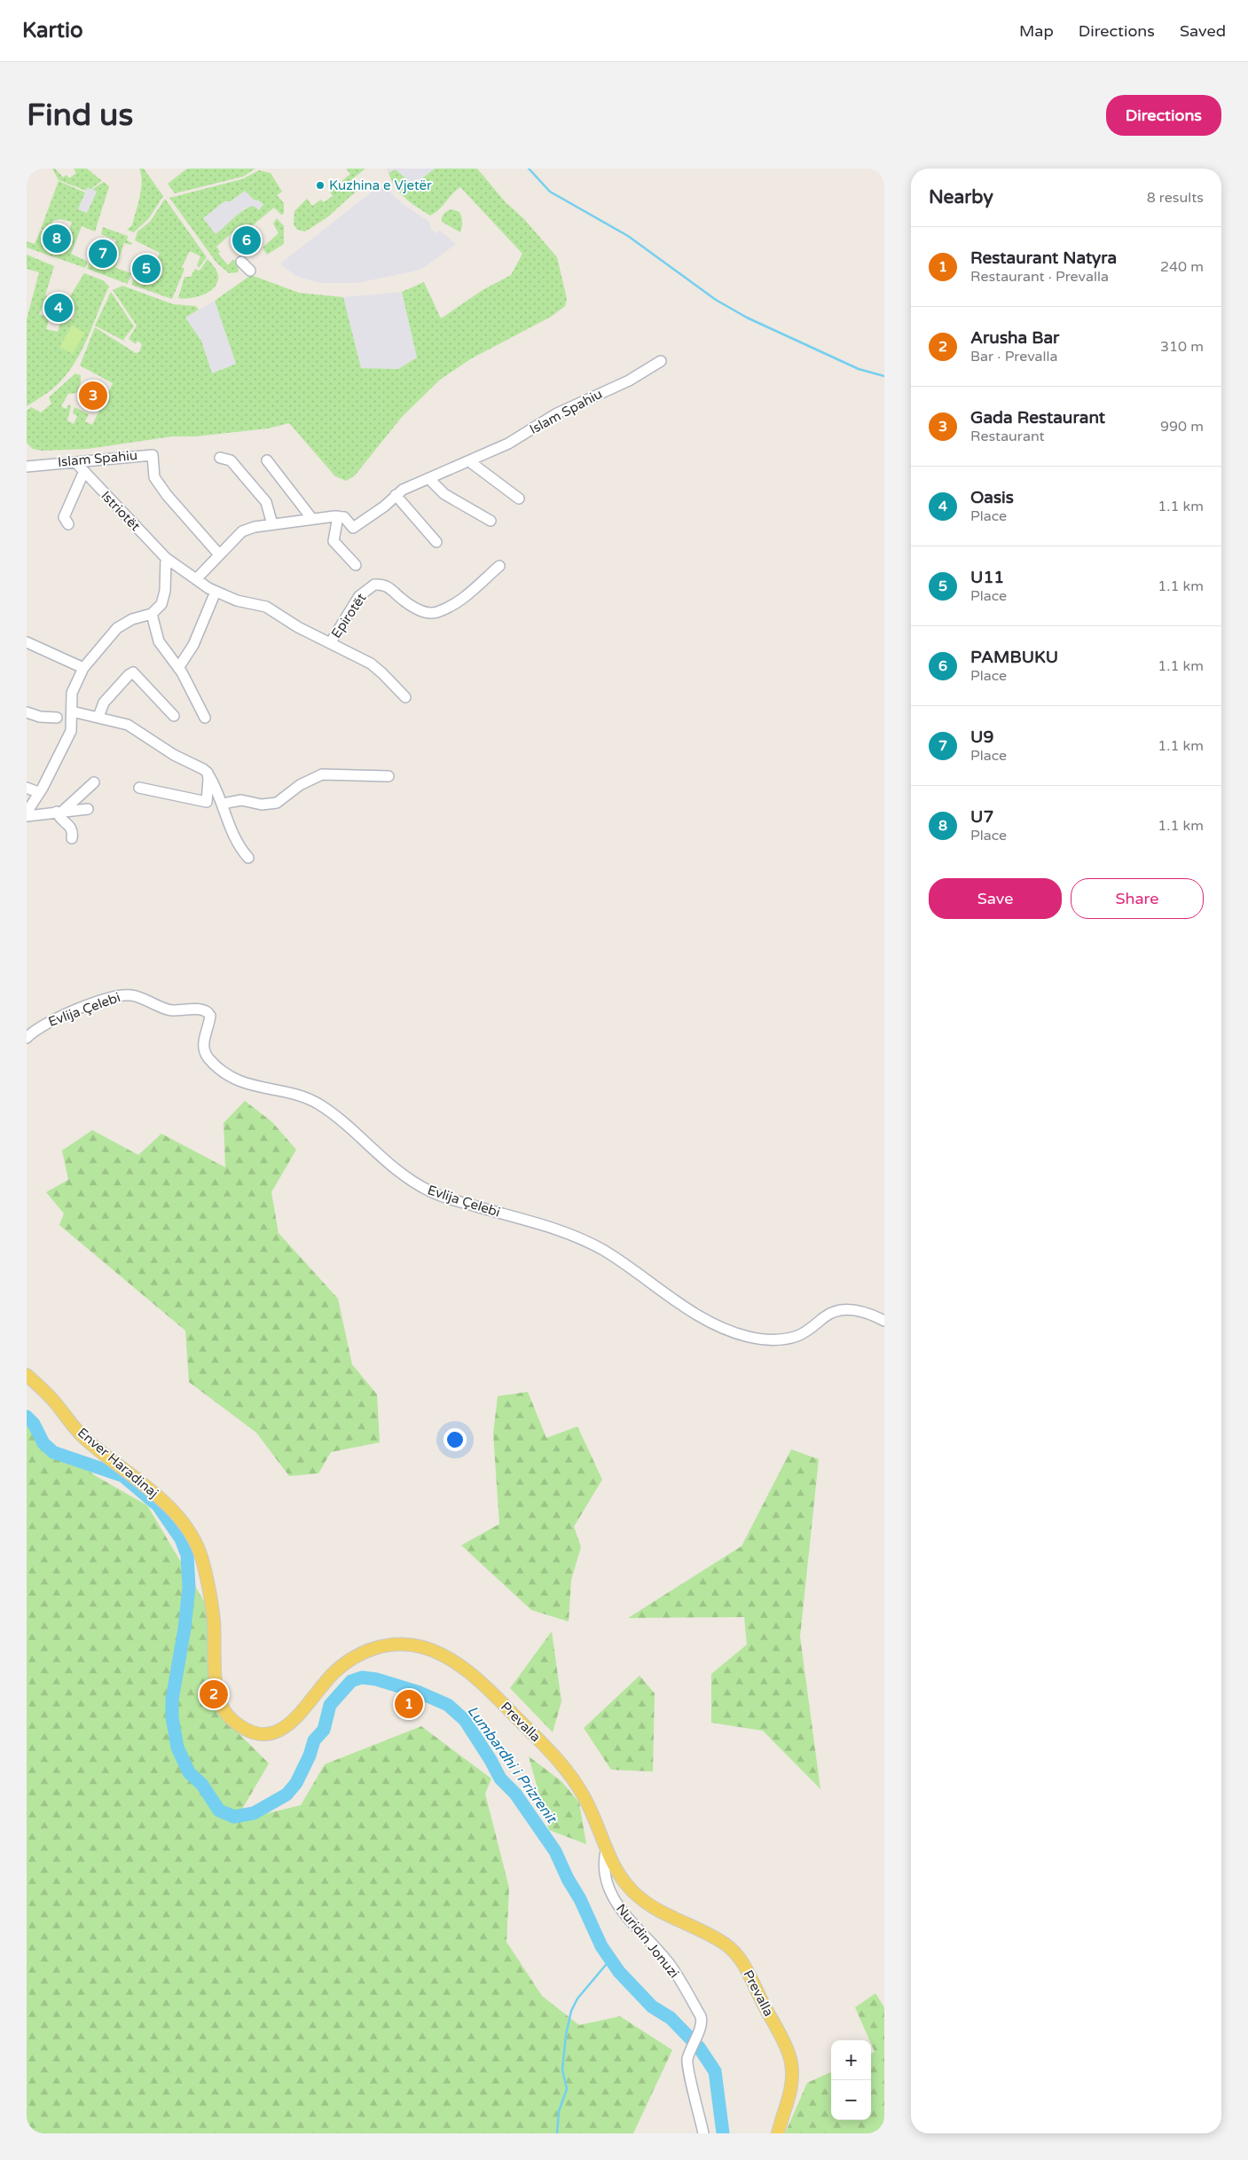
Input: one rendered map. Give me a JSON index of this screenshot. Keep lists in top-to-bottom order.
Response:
{
  "streets": {
    "main road": ["Enver Haradinaj", "Prevalla"],
    "street": [
      "Islam Spahiu",
      "Istriotët",
      "Epirotët",
      "Evlija Çelebi",
      "Nuridin Jonuzi"
    ]
  },
  "crossings": [
    ["Islam Spahiu", "Istriotët"],
    ["Istriotët", "Epirotët"],
    ["Enver Haradinaj", "Prevalla"],
    ["Prevalla", "Nuridin Jonuzi"]
  ],
  "water": ["Lumbardhi i Prizrenit"],
  "places": ["Kuzhina e Vjetër"],
  "page": {
    "header": "Kartio",
    "nav": ["Map", "Directions", "Saved"],
    "buttons": [
      "Directions",
      ["Save", "Share"]
    ],
    "title": "Find us",
    "heading": ["Nearby", "8 results"],
    "pins": [
      "8",
      "6",
      "7",
      "5",
      "4",
      "3",
      "2",
      "1"
    ],
    "list": [
      {
        "mark": "1",
        "name": "Restaurant Natyra",
        "note": "Restaurant · Prevalla",
        "value": "240 m"
      },
      {
        "mark": "2",
        "name": "Arusha Bar",
        "note": "Bar · Prevalla",
        "value": "310 m"
      },
      {
        "mark": "3",
        "name": "Gada Restaurant",
        "note": "Restaurant",
        "value": "990 m"
      },
      {
        "mark": "4",
        "name": "Oasis",
        "note": "Place",
        "value": "1.1 km"
      },
      {
        "mark": "5",
        "name": "U11",
        "note": "Place",
        "value": "1.1 km"
      },
      {
        "mark": "6",
        "name": "PAMBUKU",
        "note": "Place",
        "value": "1.1 km"
      },
      {
        "mark": "7",
        "name": "U9",
        "note": "Place",
        "value": "1.1 km"
      },
      {
        "mark": "8",
        "name": "U7",
        "note": "Place",
        "value": "1.1 km"
      }
    ],
    "map_buttons": ["+", "−"]
  }
}
